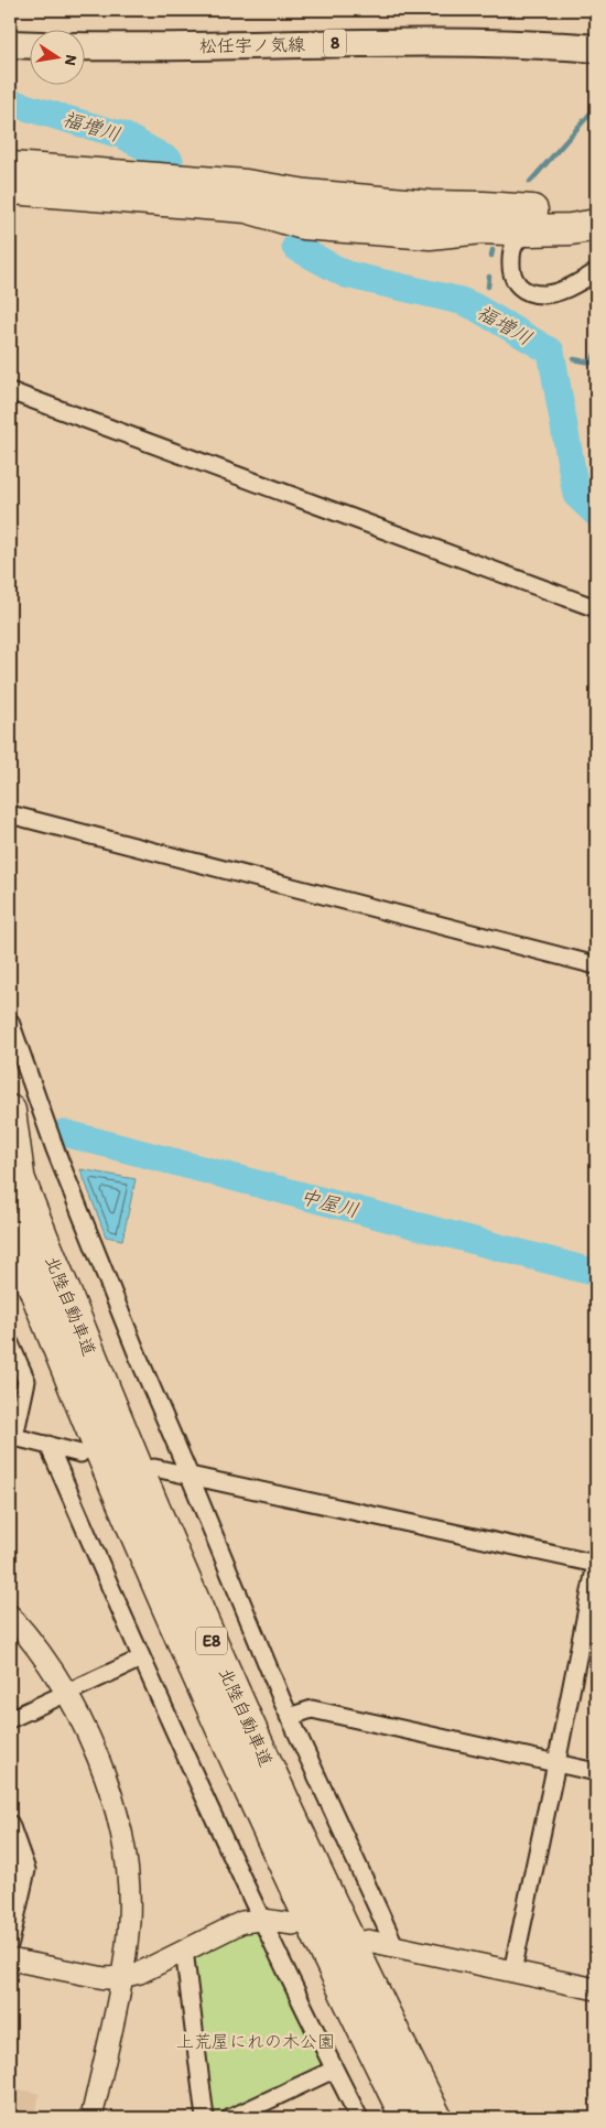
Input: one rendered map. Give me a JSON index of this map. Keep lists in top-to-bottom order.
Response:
{
  "streets": {
    "highway": ["北陸自動車道", "E8"],
    "main road": ["8", "松任宇ノ気線"]
  },
  "water": ["福増川", "中屋川"],
  "parks": ["上荒屋にれの木公園"],
  "north": "right"
}
